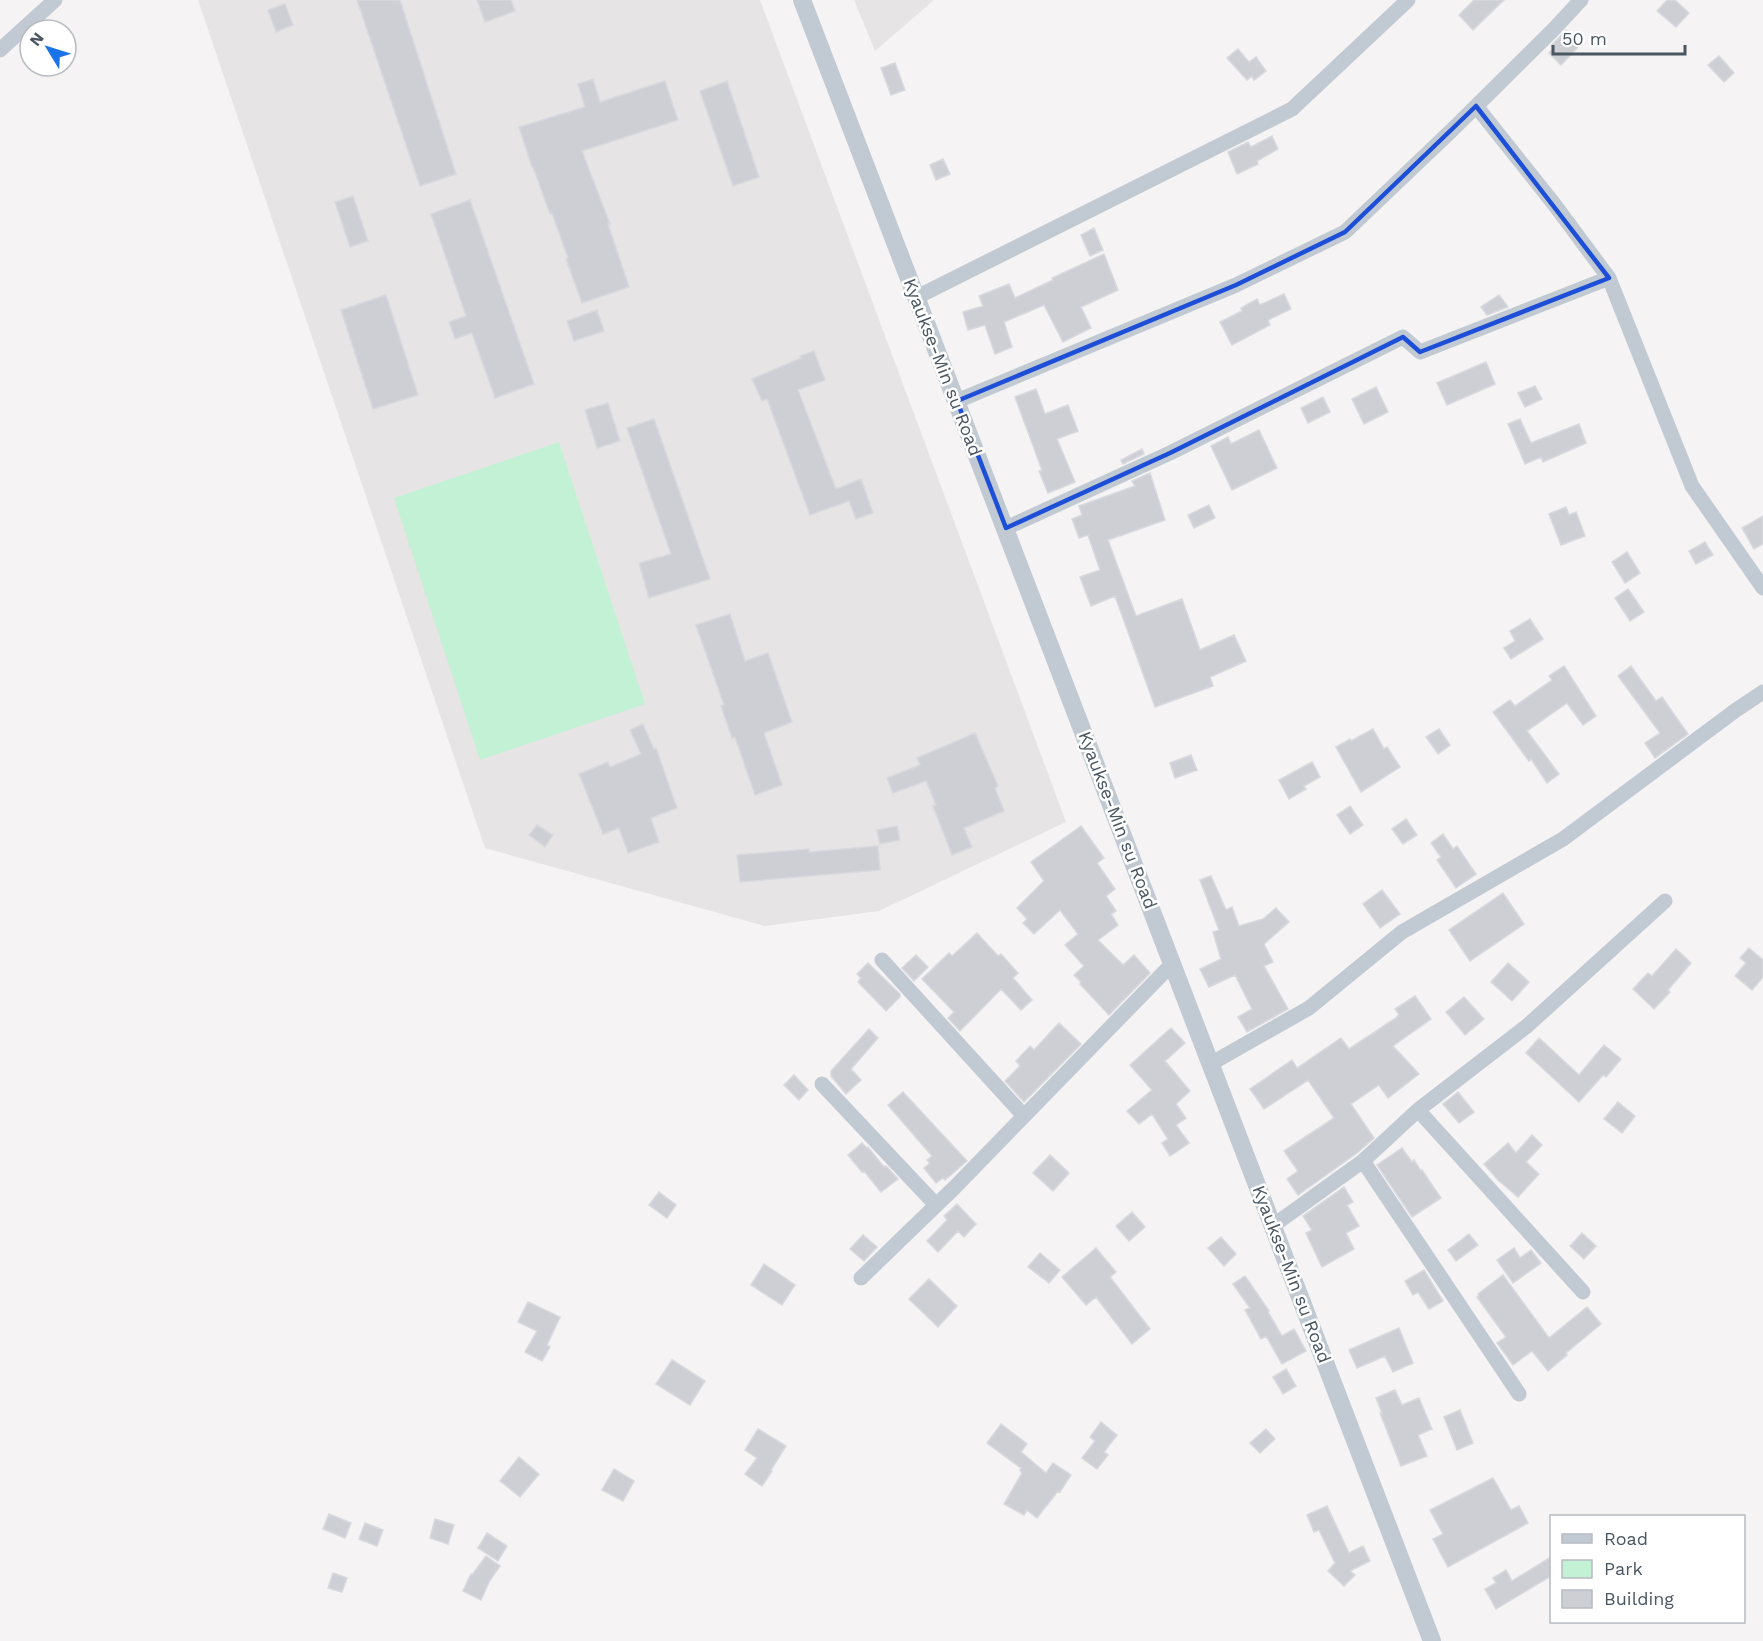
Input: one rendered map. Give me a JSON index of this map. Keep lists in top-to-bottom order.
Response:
{
  "streets": {
    "street": ["Kyaukse-Min su Road"]
  },
  "legend": ["Road", "Park", "Building"],
  "scale_bar": "50 m",
  "north": "top left"
}
